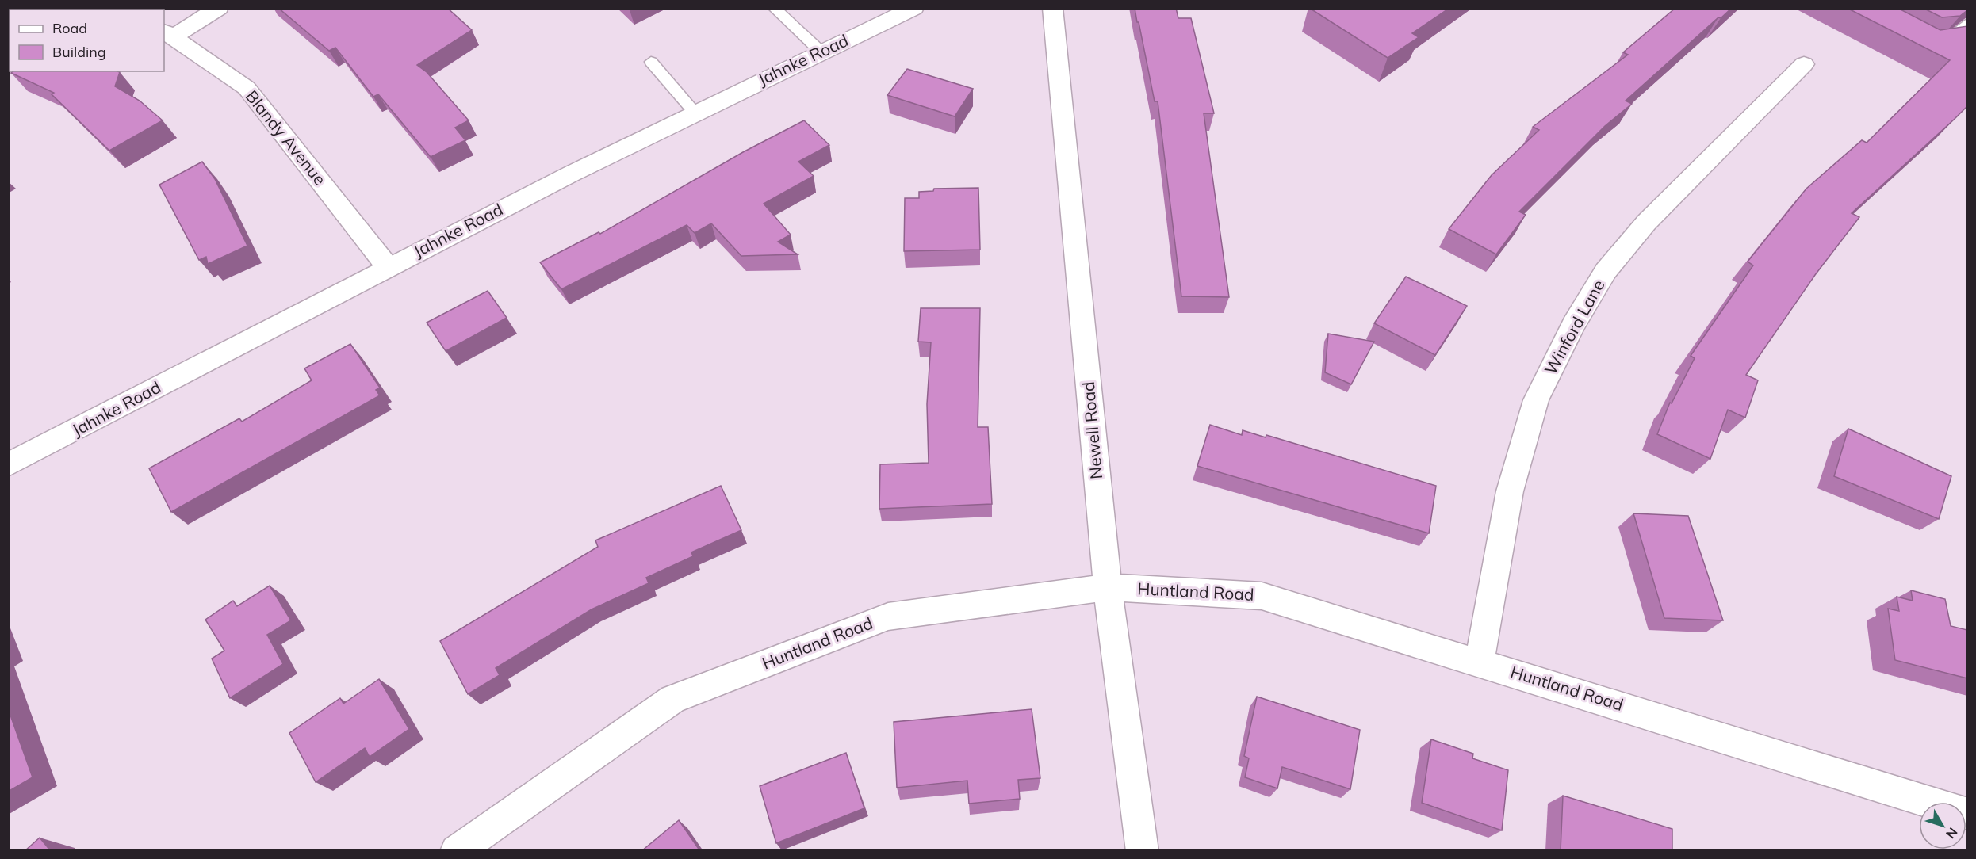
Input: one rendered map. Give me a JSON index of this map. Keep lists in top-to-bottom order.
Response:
{
  "streets": {
    "street": [
      "Jahnke Road",
      "Blandy Avenue",
      "Winford Lane",
      "Newell Road",
      "Huntland Road"
    ]
  },
  "crossings": [
    ["Jahnke Road", "Blandy Avenue"],
    ["Winford Lane", "Huntland Road"],
    ["Newell Road", "Huntland Road"]
  ],
  "legend": ["Road", "Building"],
  "north": "bottom right"
}
